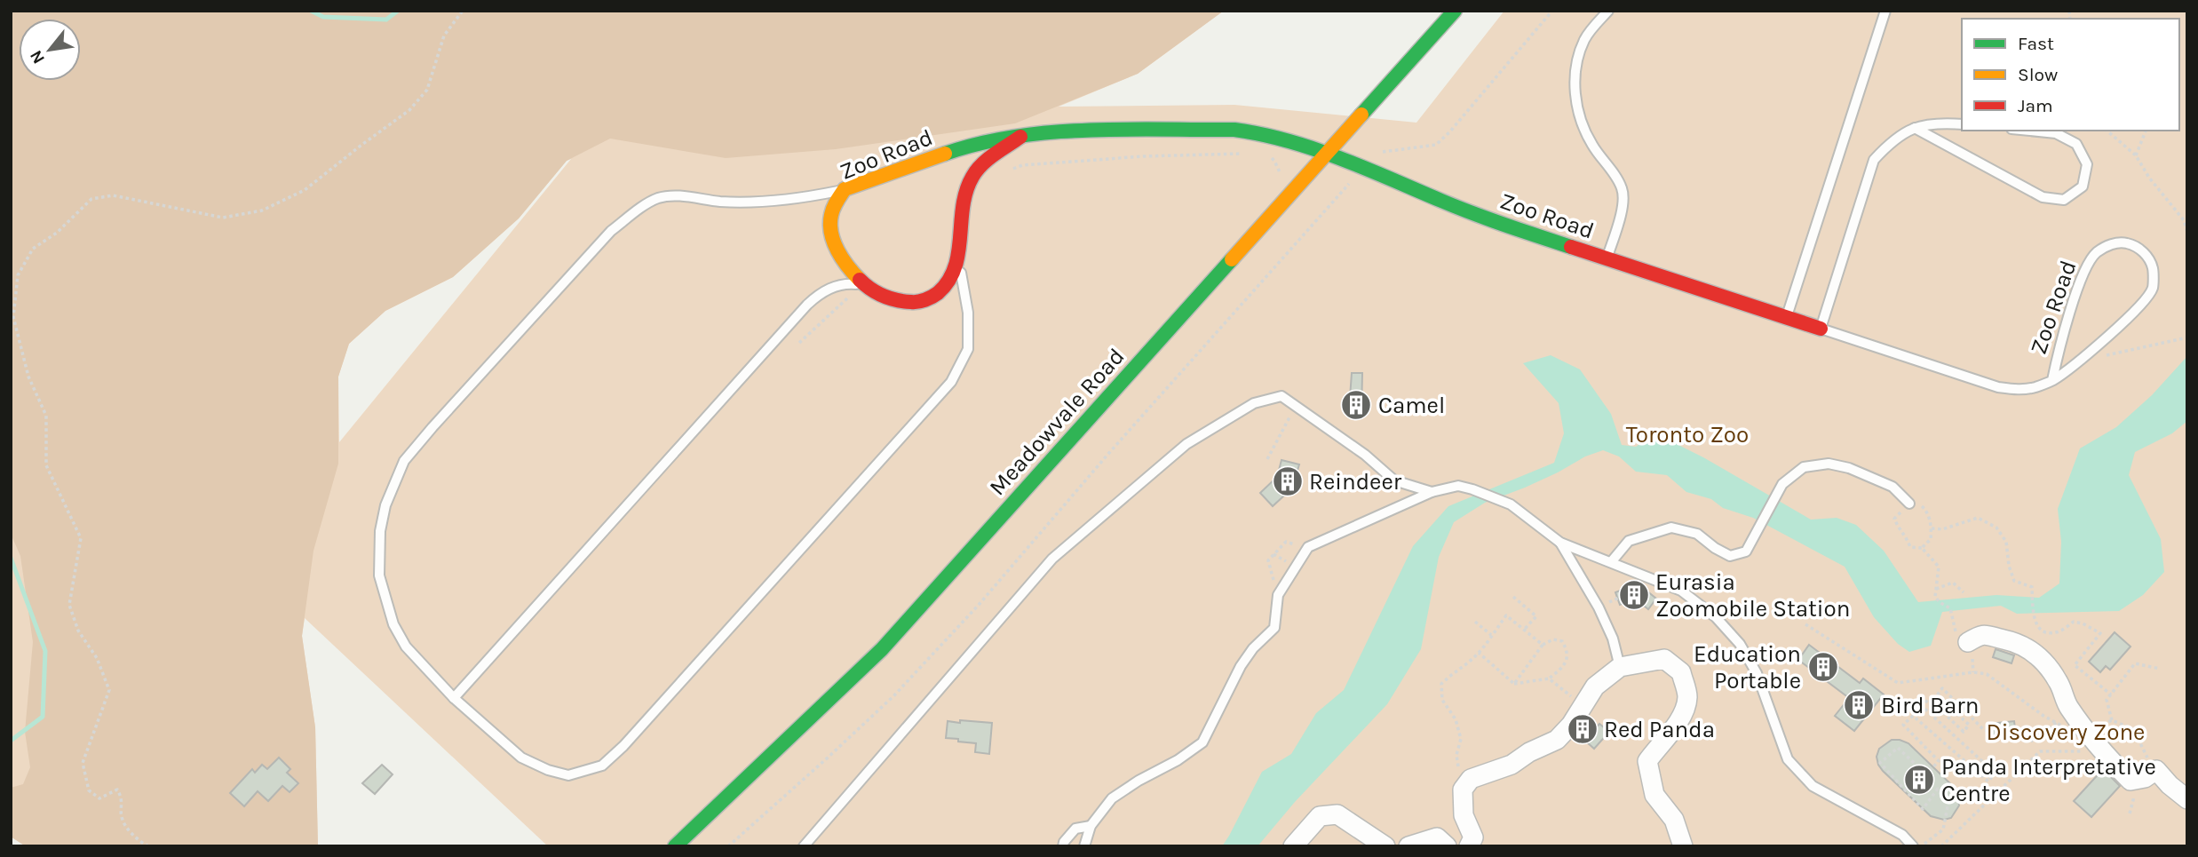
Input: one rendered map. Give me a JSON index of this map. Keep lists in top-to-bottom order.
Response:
{
  "streets": {
    "street": ["Zoo Road", "Meadowvale Road"]
  },
  "crossings": [
    ["Zoo Road", "Meadowvale Road"]
  ],
  "parks": ["Toronto Zoo", "Discovery Zone"],
  "places": {
    "building": [
      "Camel",
      "Reindeer",
      "Eurasia Zoomobile Station",
      "Education Portable",
      "Bird Barn",
      "Red Panda",
      "Panda Interpretative Centre"
    ]
  },
  "legend": ["Fast", "Slow", "Jam"],
  "north": "bottom left"
}
